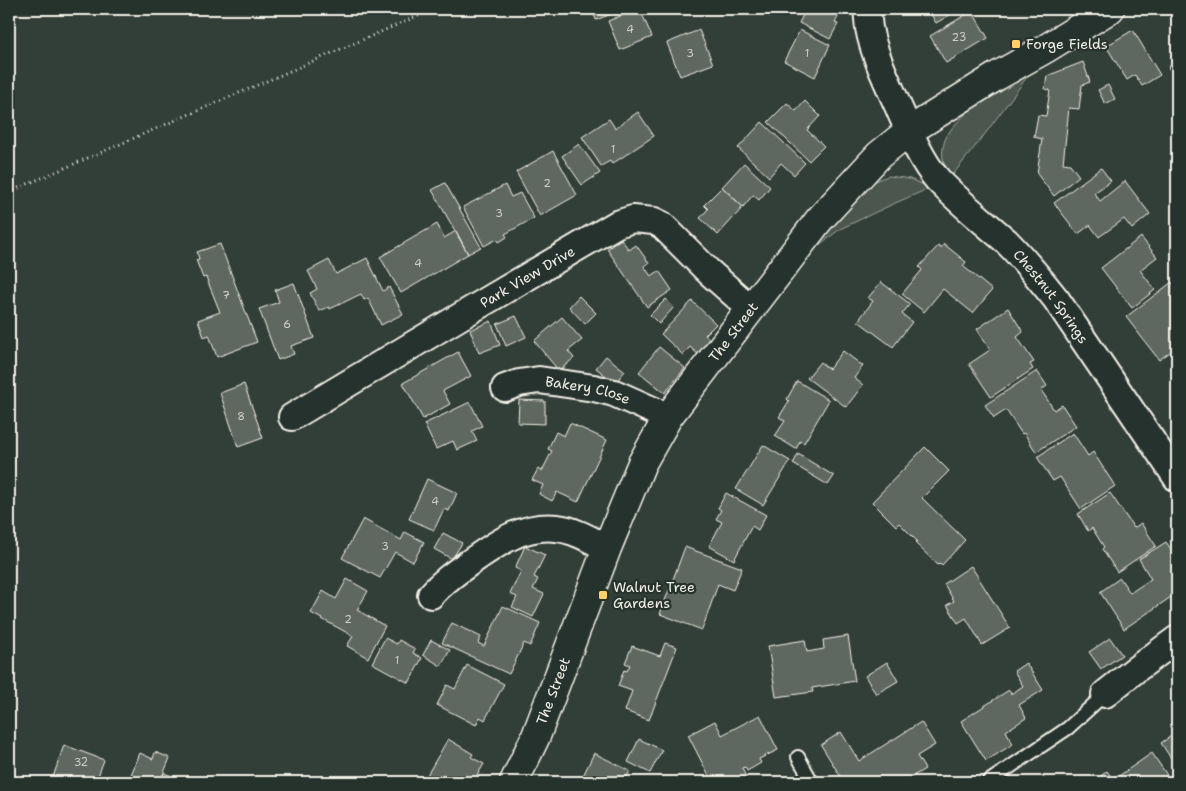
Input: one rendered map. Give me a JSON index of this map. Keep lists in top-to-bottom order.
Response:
{
  "streets": {
    "street": [
      "Park View Drive",
      "Chestnut Springs",
      "The Street",
      "Bakery Close"
    ]
  },
  "crossings": [
    ["Park View Drive", "The Street"],
    ["Chestnut Springs", "The Street"],
    ["The Street", "Bakery Close"]
  ],
  "places": {
    "transit": ["Forge Fields", "Walnut Tree Gardens"]
  },
  "house_numbers": [
    "4",
    "23",
    "3",
    "1",
    "1",
    "2",
    "3",
    "4",
    "7",
    "6",
    "8",
    "4",
    "3",
    "2",
    "1",
    "32"
  ]
}
